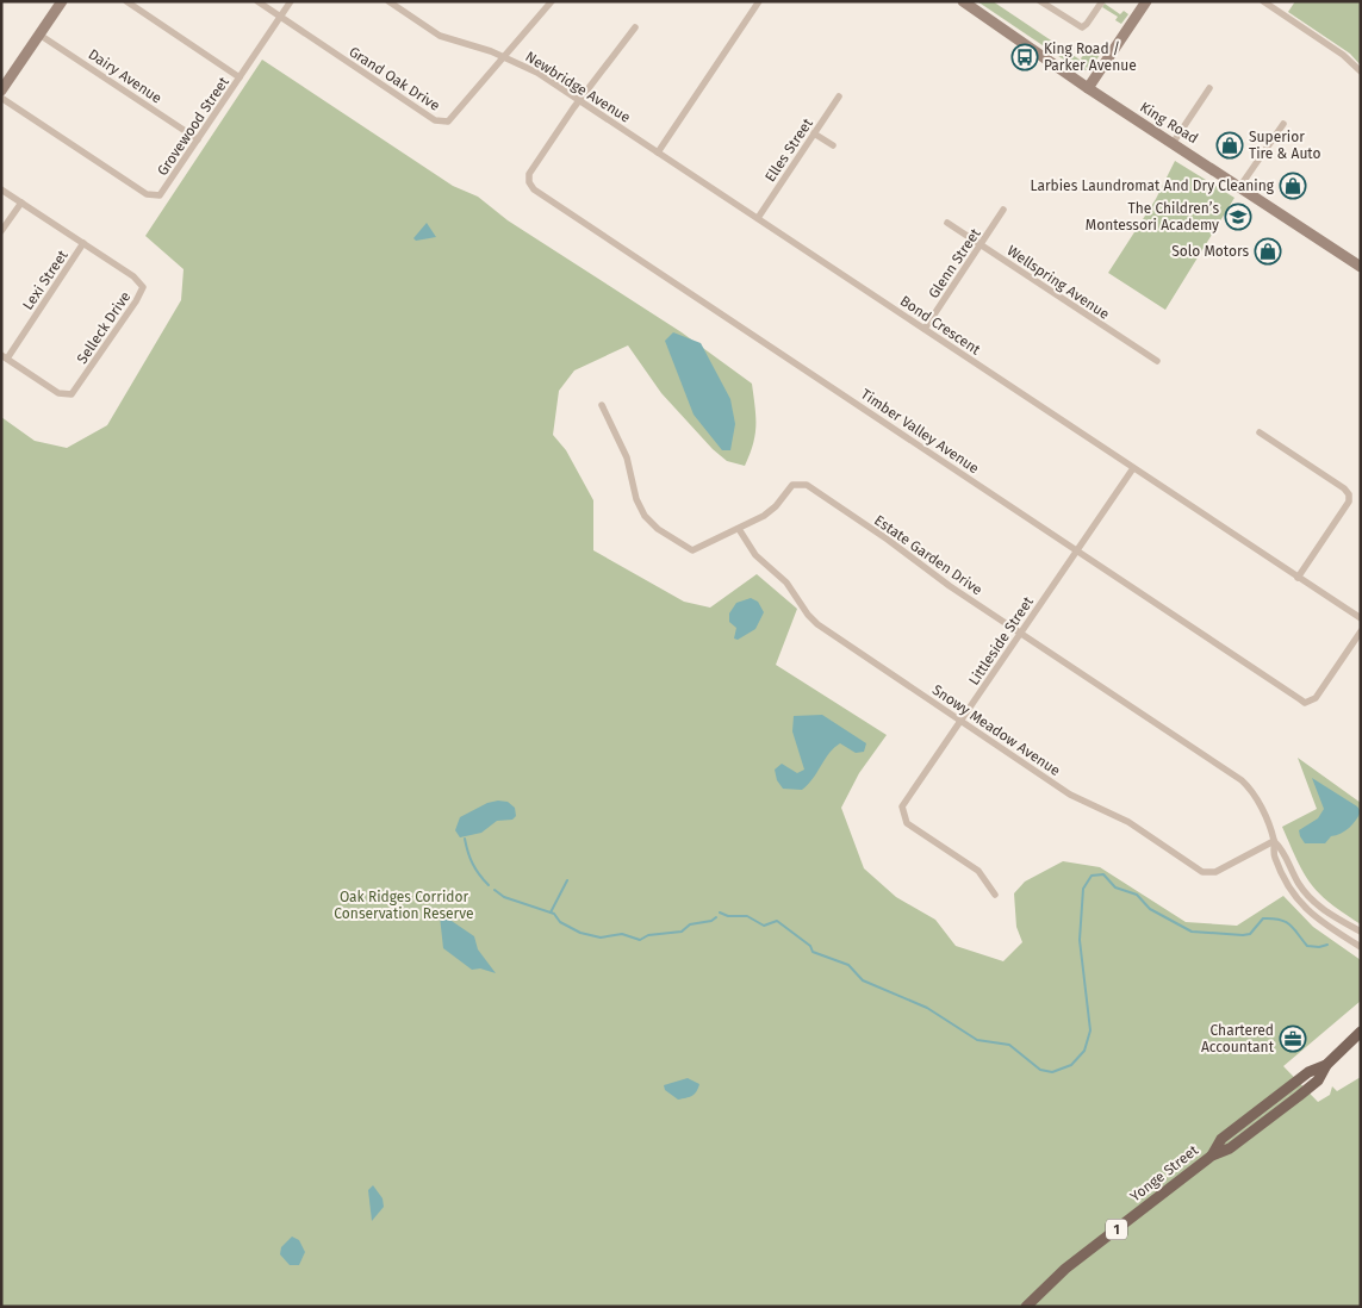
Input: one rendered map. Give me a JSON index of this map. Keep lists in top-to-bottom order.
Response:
{
  "streets": {
    "main road": ["King Road", "Yonge Street", "1"],
    "street": [
      "Dairy Avenue",
      "Grand Oak Drive",
      "Newbridge Avenue",
      "Grovewood Street",
      "Elles Street",
      "Glenn Street",
      "Lexi Street",
      "Wellspring Avenue",
      "Bond Crescent",
      "Selleck Drive",
      "Timber Valley Avenue",
      "Estate Garden Drive",
      "Littleside Street",
      "Snowy Meadow Avenue"
    ]
  },
  "crossings": [
    ["Dairy Avenue", "Grovewood Street"],
    ["Grand Oak Drive", "Newbridge Avenue"],
    ["Grand Oak Drive", "Grovewood Street"],
    ["Newbridge Avenue", "Bond Crescent"],
    ["Newbridge Avenue", "Timber Valley Avenue"],
    ["Elles Street", "Bond Crescent"],
    ["Glenn Street", "Wellspring Avenue"],
    ["Glenn Street", "Bond Crescent"],
    ["Lexi Street", "Selleck Drive"],
    ["Bond Crescent", "Littleside Street"],
    ["Timber Valley Avenue", "Littleside Street"],
    ["Estate Garden Drive", "Littleside Street"],
    ["Estate Garden Drive", "Snowy Meadow Avenue"],
    ["Littleside Street", "Snowy Meadow Avenue"]
  ],
  "parks": ["Oak Ridges Corridor Conservation Reserve"],
  "places": {
    "bus stop": ["King Road / Parker Avenue"],
    "shop": ["Superior Tire & Auto", "Larbies Laundromat And Dry Cleaning", "Solo Motors"],
    "school or university": ["The Children’s Montessori Academy"],
    "office": ["Chartered Accountant"]
  }
}
